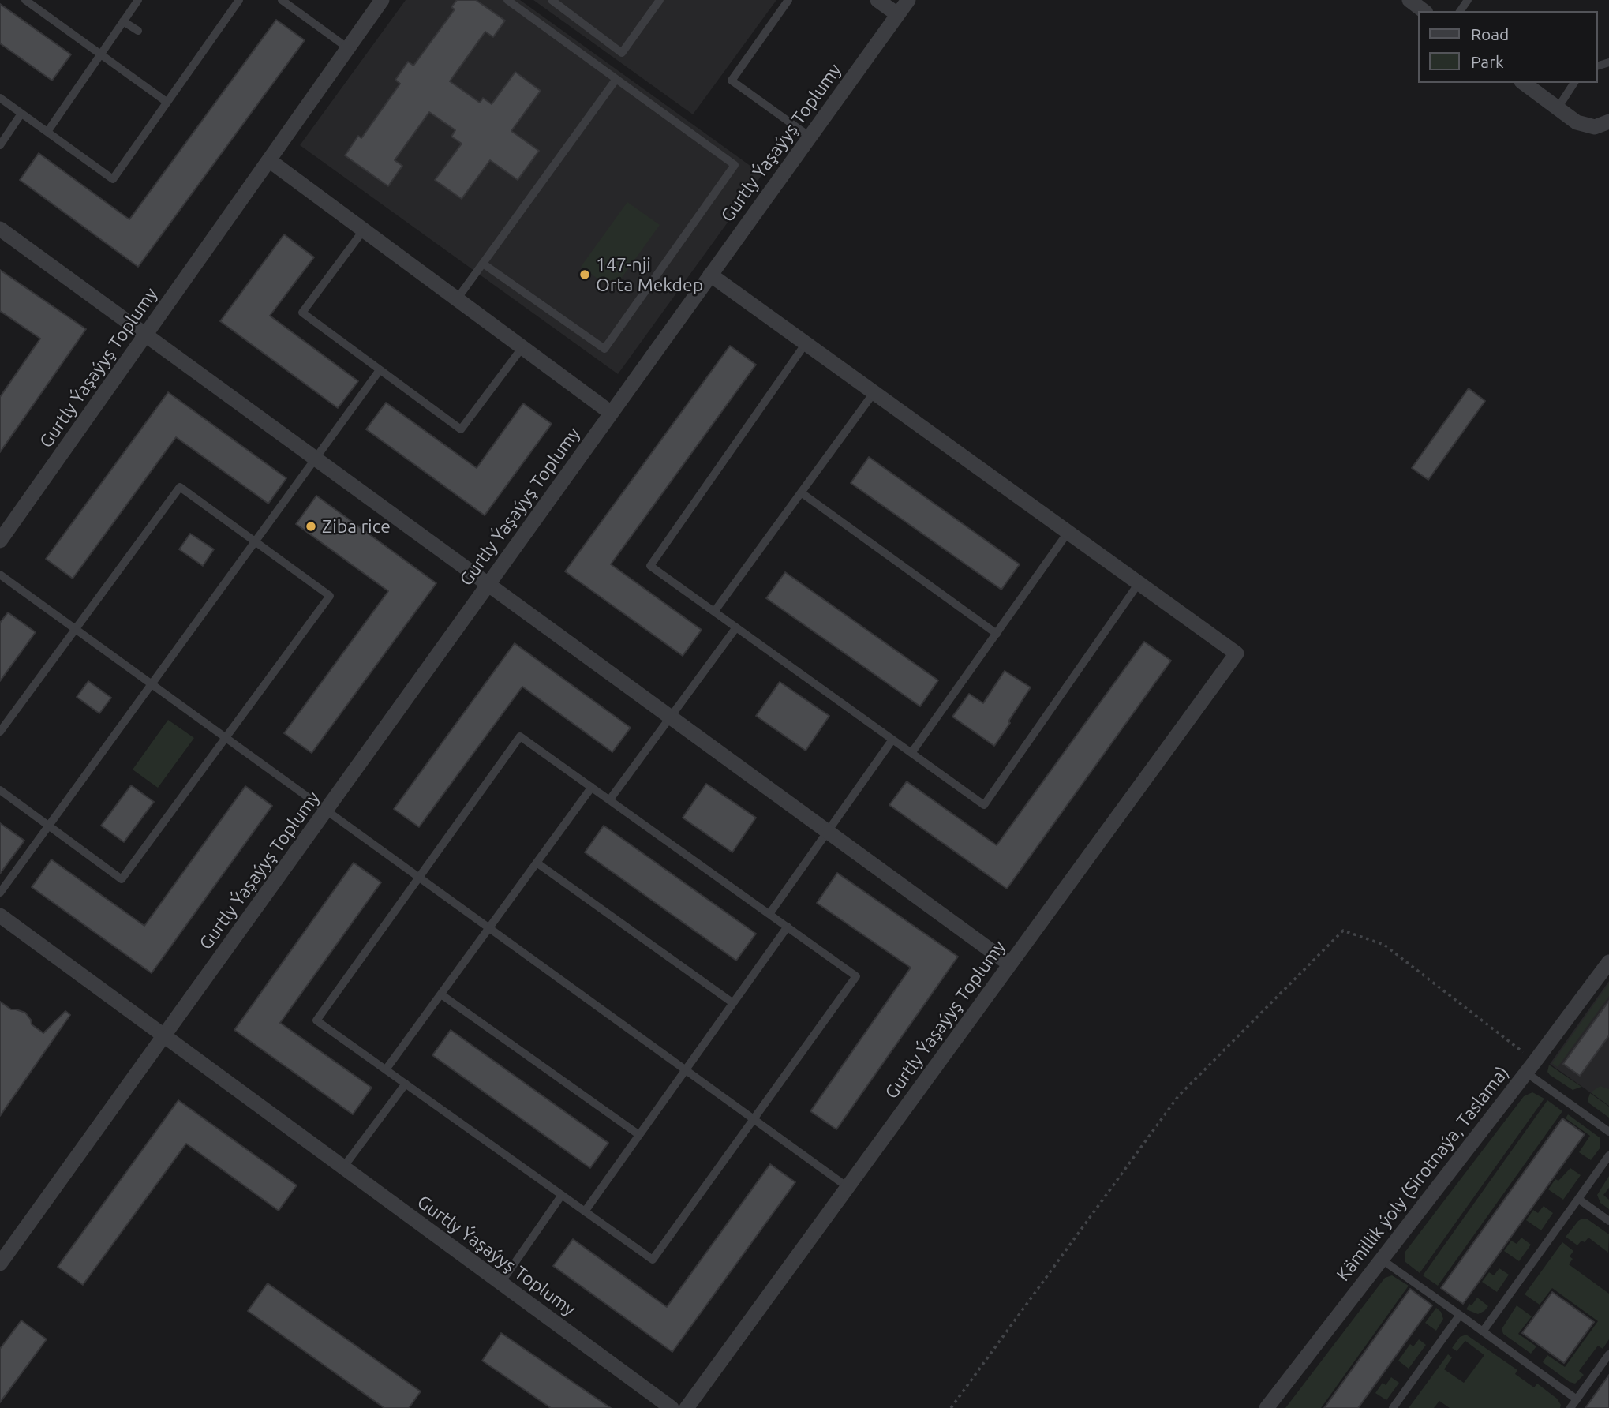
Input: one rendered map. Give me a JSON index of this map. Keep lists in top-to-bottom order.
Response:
{
  "streets": {
    "street": ["Gurtly Ýaşaýyş Toplumy", "Kämillik ýoly (Sirotnaýa, Taslama)"]
  },
  "places": ["147-nji Orta Mekdep", "Ziba rice"],
  "legend": ["Road", "Park"]
}
